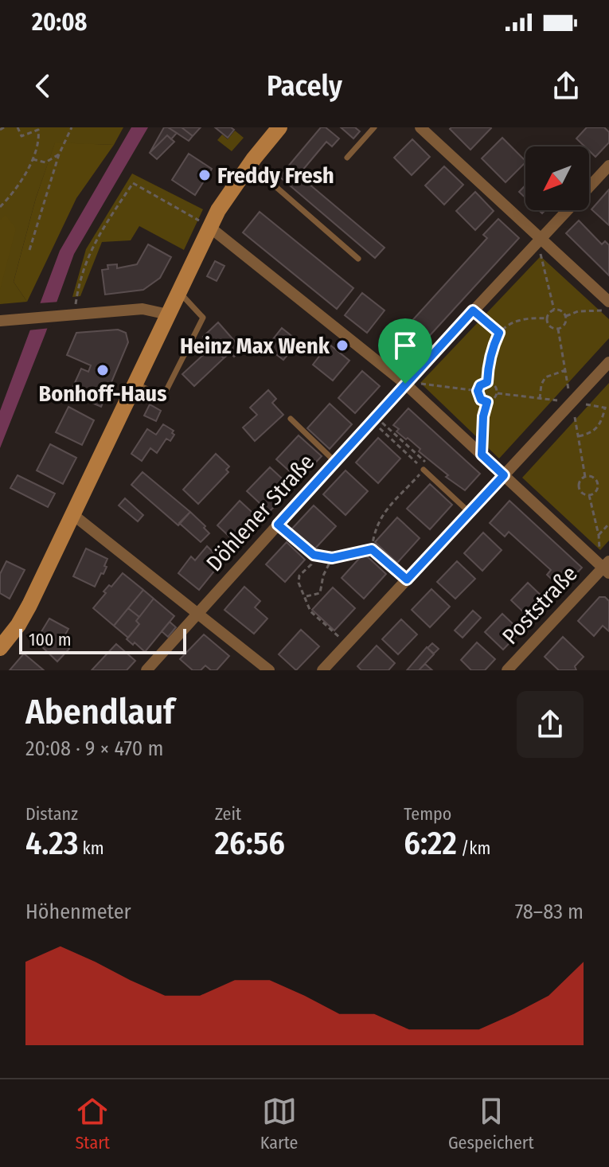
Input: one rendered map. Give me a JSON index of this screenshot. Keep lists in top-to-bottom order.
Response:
{
  "streets": {
    "street": ["Döhlener Straße", "Poststraße"]
  },
  "places": ["Freddy Fresh", "Heinz Max Wenk", "Bonhoff-Haus"],
  "scale_bar": "100 m",
  "north": "bottom left",
  "page": {
    "status": "20:08",
    "header": "Pacely",
    "scale": "100 m",
    "heading": ["Abendlauf", "20:08 · 9 × 470 m"],
    "stats": [
      ["Distanz", "4.23 km"],
      ["Zeit", "26:56"],
      ["Tempo", "6:22 /km"]
    ],
    "chart": ["Höhenmeter", "78–83 m"],
    "tabs": ["Start", "Karte", "Gespeichert"]
  }
}
